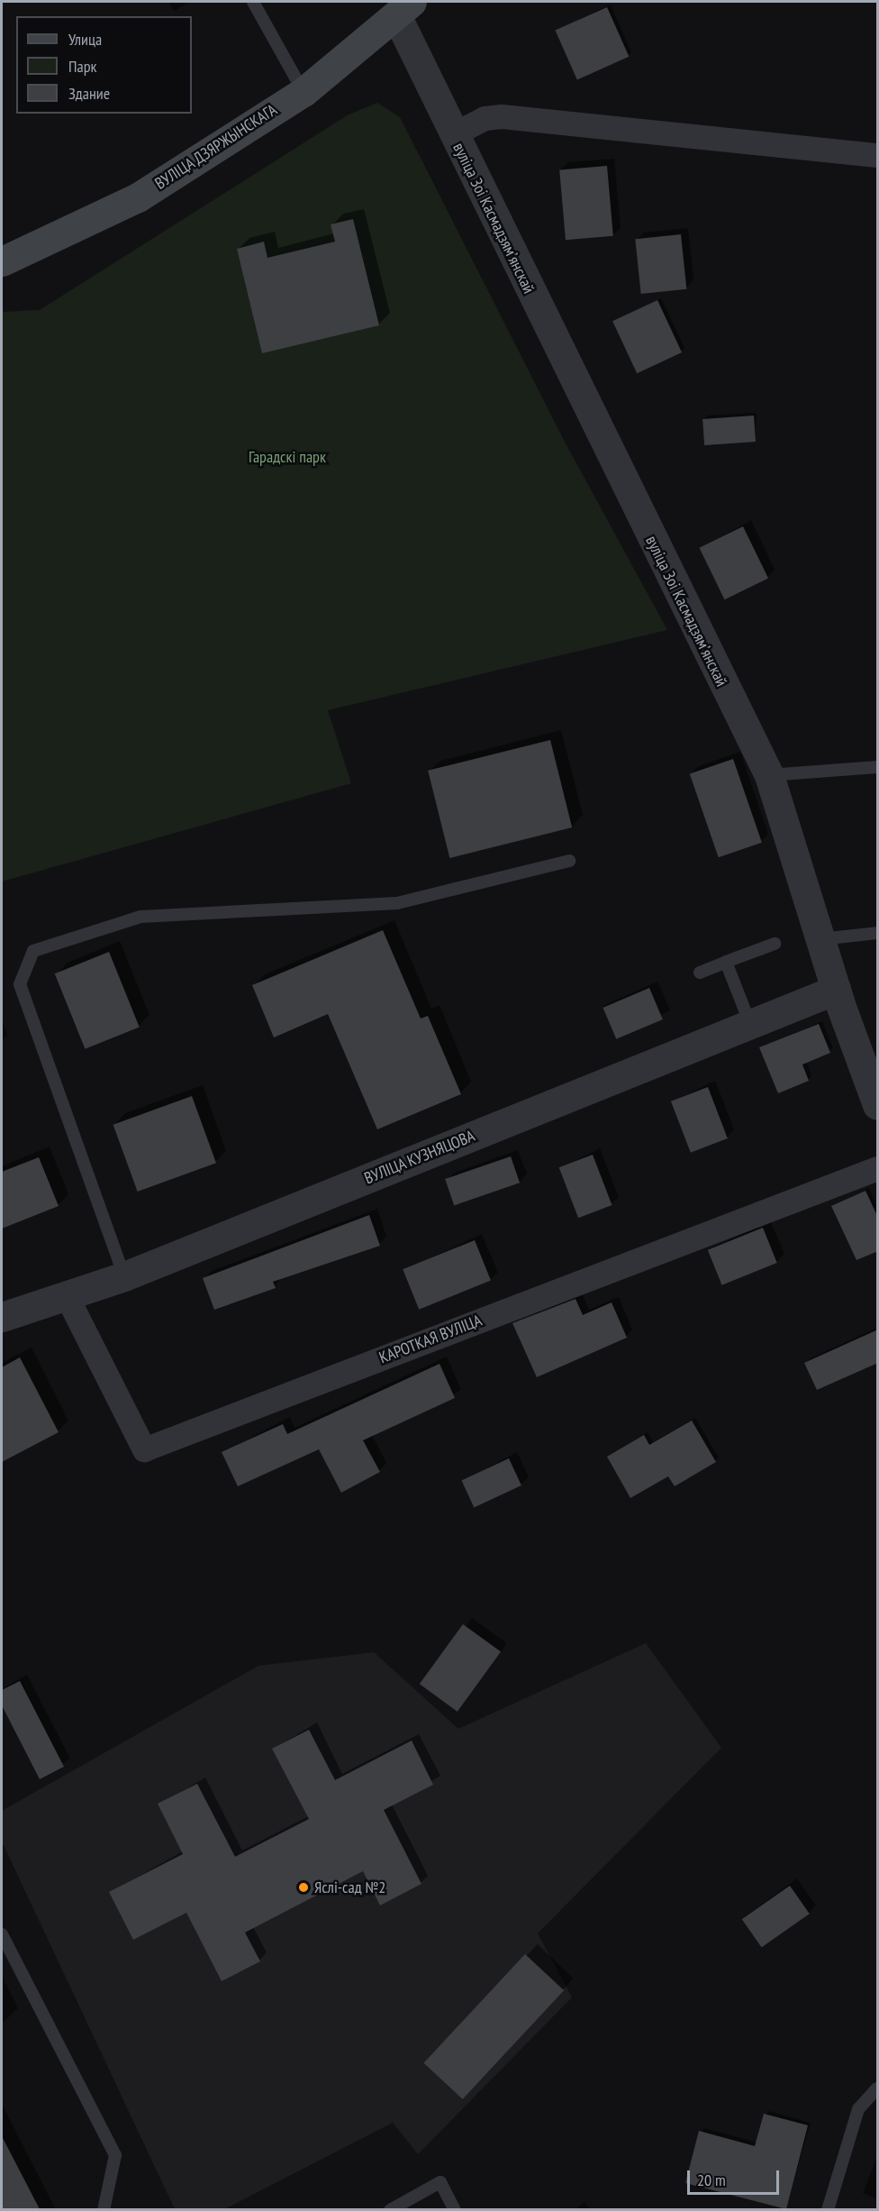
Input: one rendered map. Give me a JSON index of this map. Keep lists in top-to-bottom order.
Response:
{
  "streets": {
    "main road": ["ВУЛІЦА ДЗЯРЖЫНСКАГА"],
    "street": ["вуліца Зоі Касмадзямʼянскай", "ВУЛІЦА КУЗНЯЦОВА", "КАРОТКАЯ ВУЛІЦА"]
  },
  "crossings": [
    ["ВУЛІЦА ДЗЯРЖЫНСКАГА", "вуліца Зоі Касмадзямʼянскай"],
    ["вуліца Зоі Касмадзямʼянскай", "ВУЛІЦА КУЗНЯЦОВА"],
    ["ВУЛІЦА КУЗНЯЦОВА", "КАРОТКАЯ ВУЛІЦА"]
  ],
  "parks": ["Гарадскі парк"],
  "places": ["Яслі-сад №2"],
  "legend": ["Улица", "Парк", "Здание"],
  "scale_bar": "20 m"
}
